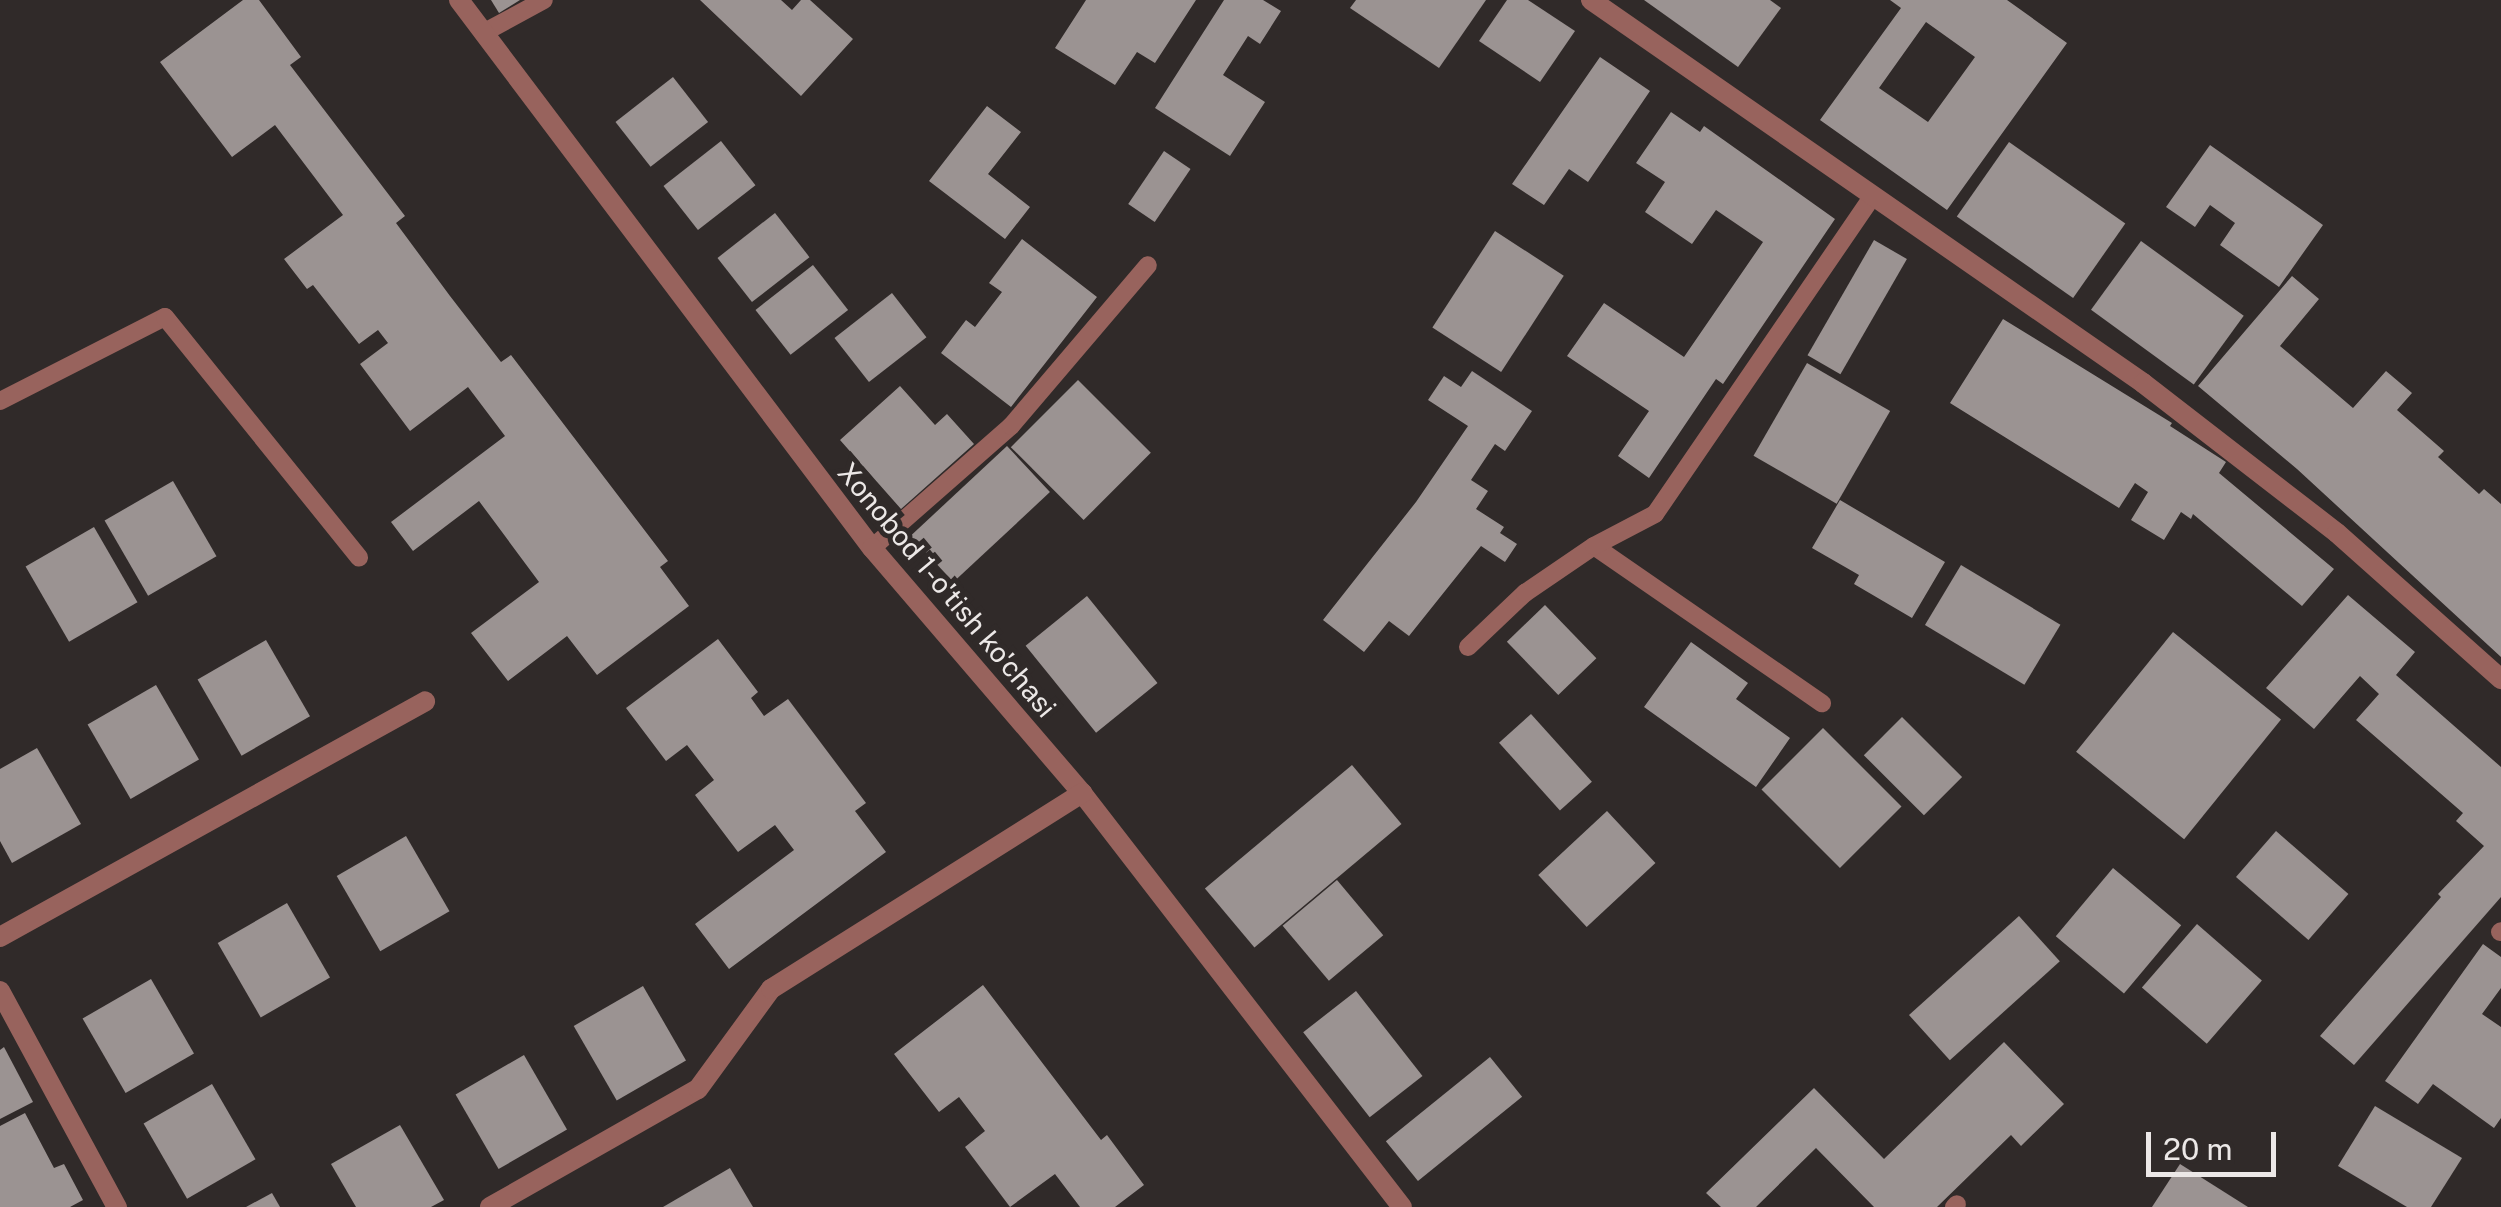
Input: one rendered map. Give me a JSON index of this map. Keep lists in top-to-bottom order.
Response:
{
  "streets": {
    "street": ["Xonobod 1-o'tish ko'chasi"]
  },
  "scale_bar": "20 m"
}
